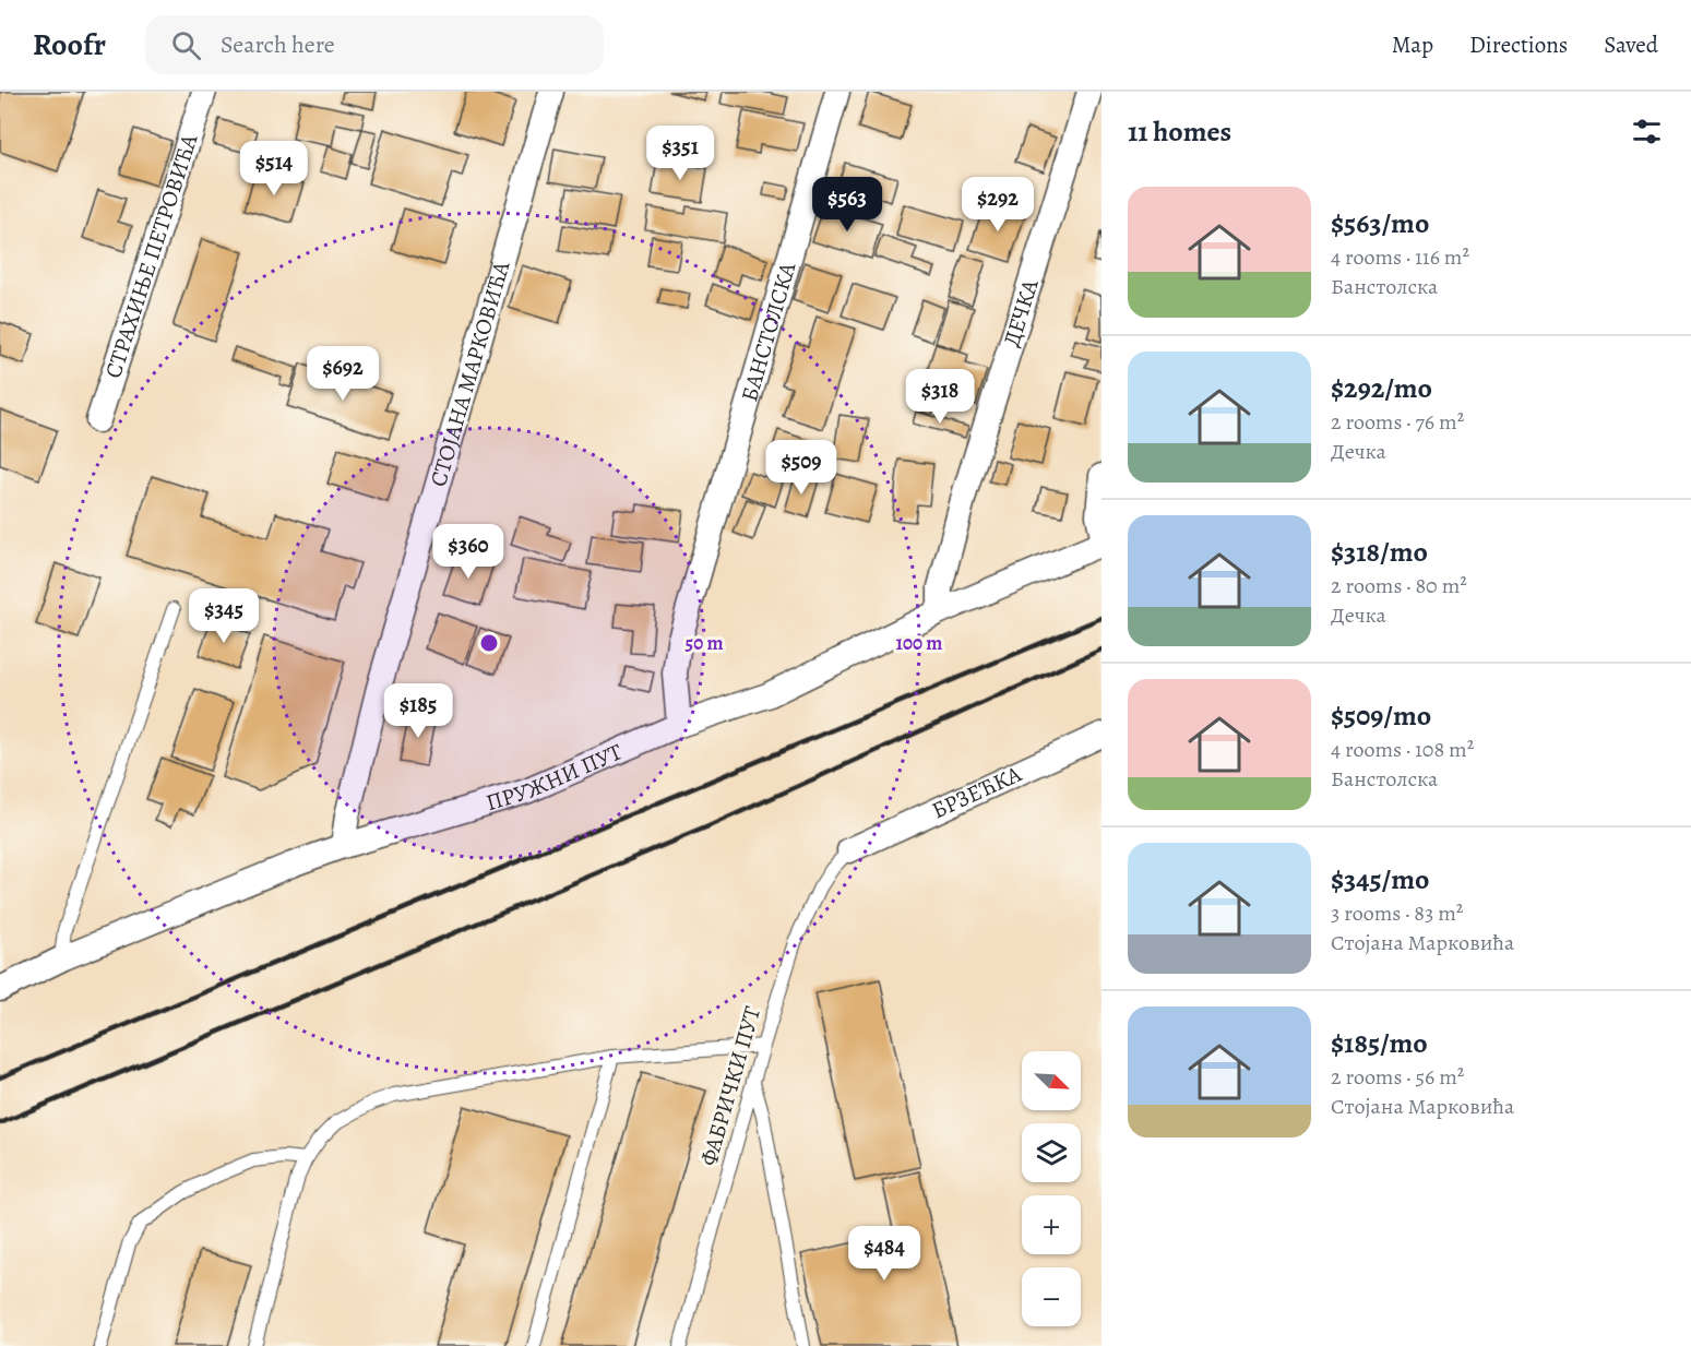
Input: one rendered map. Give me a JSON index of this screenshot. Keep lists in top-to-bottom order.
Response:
{
  "streets": {
    "street": [
      "СТРАХИЊЕ ПЕТРОВИЋА",
      "ДЕЧКА",
      "БАНСТОЛСКА",
      "СТОЈАНА МАРКОВИЋА",
      "ПРУЖНИ ПУТ",
      "БРЗЕЋКА"
    ],
    "lane": ["ФАБРИЧКИ ПУТ"]
  },
  "crossings": [
    ["ДЕЧКА", "ПРУЖНИ ПУТ"],
    ["БАНСТОЛСКА", "ПРУЖНИ ПУТ"],
    ["СТОЈАНА МАРКОВИЋА", "ПРУЖНИ ПУТ"],
    ["БРЗЕЋКА", "ФАБРИЧКИ ПУТ"]
  ],
  "north": "bottom right",
  "page": {
    "header": "Roofr",
    "search": "Search here",
    "nav": ["Map", "Directions", "Saved"],
    "heading": "11 homes",
    "price": [
      "$351",
      "$514",
      "$563",
      "$292",
      "$692",
      "$318",
      "$509",
      "$360",
      "$345",
      "$185",
      "$484"
    ],
    "list": [
      {
        "name": "$563/mo",
        "note": "4 rooms · 116 m² · Банстолска"
      },
      {
        "name": "$292/mo",
        "note": "2 rooms · 76 m² · Дечка"
      },
      {
        "name": "$318/mo",
        "note": "2 rooms · 80 m² · Дечка"
      },
      {
        "name": "$509/mo",
        "note": "4 rooms · 108 m² · Банстолска"
      },
      {
        "name": "$345/mo",
        "note": "3 rooms · 83 m² · Стојана Марковића"
      },
      {
        "name": "$185/mo",
        "note": "2 rooms · 56 m² · Стојана Марковића"
      }
    ],
    "map_buttons": ["+", "−"]
  },
  "rings": ["50 m", "100 m"]
}
